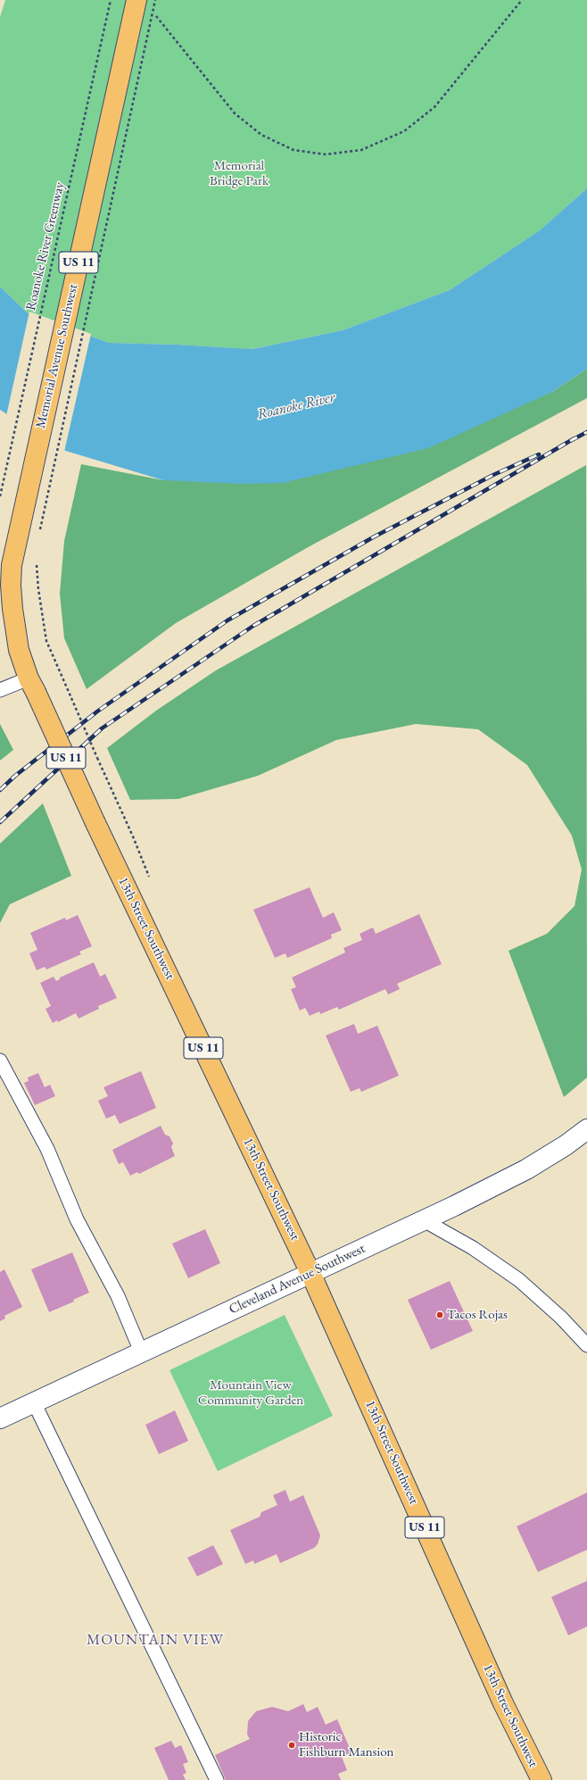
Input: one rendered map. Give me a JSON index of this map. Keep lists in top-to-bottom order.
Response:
{
  "streets": {
    "main road": ["US 11", "Memorial Avenue Southwest", "13th Street Southwest"],
    "street": ["Cleveland Avenue Southwest"],
    "path": ["Roanoke River Greenway"]
  },
  "crossings": [
    ["Memorial Avenue Southwest", "13th Street Southwest"],
    ["13th Street Southwest", "Cleveland Avenue Southwest"]
  ],
  "districts": ["MOUNTAIN VIEW"],
  "water": ["Roanoke River"],
  "parks": ["Memorial Bridge Park", "Mountain View Community Garden"],
  "places": ["Tacos Rojas", "Historic Fishburn Mansion"]
}
